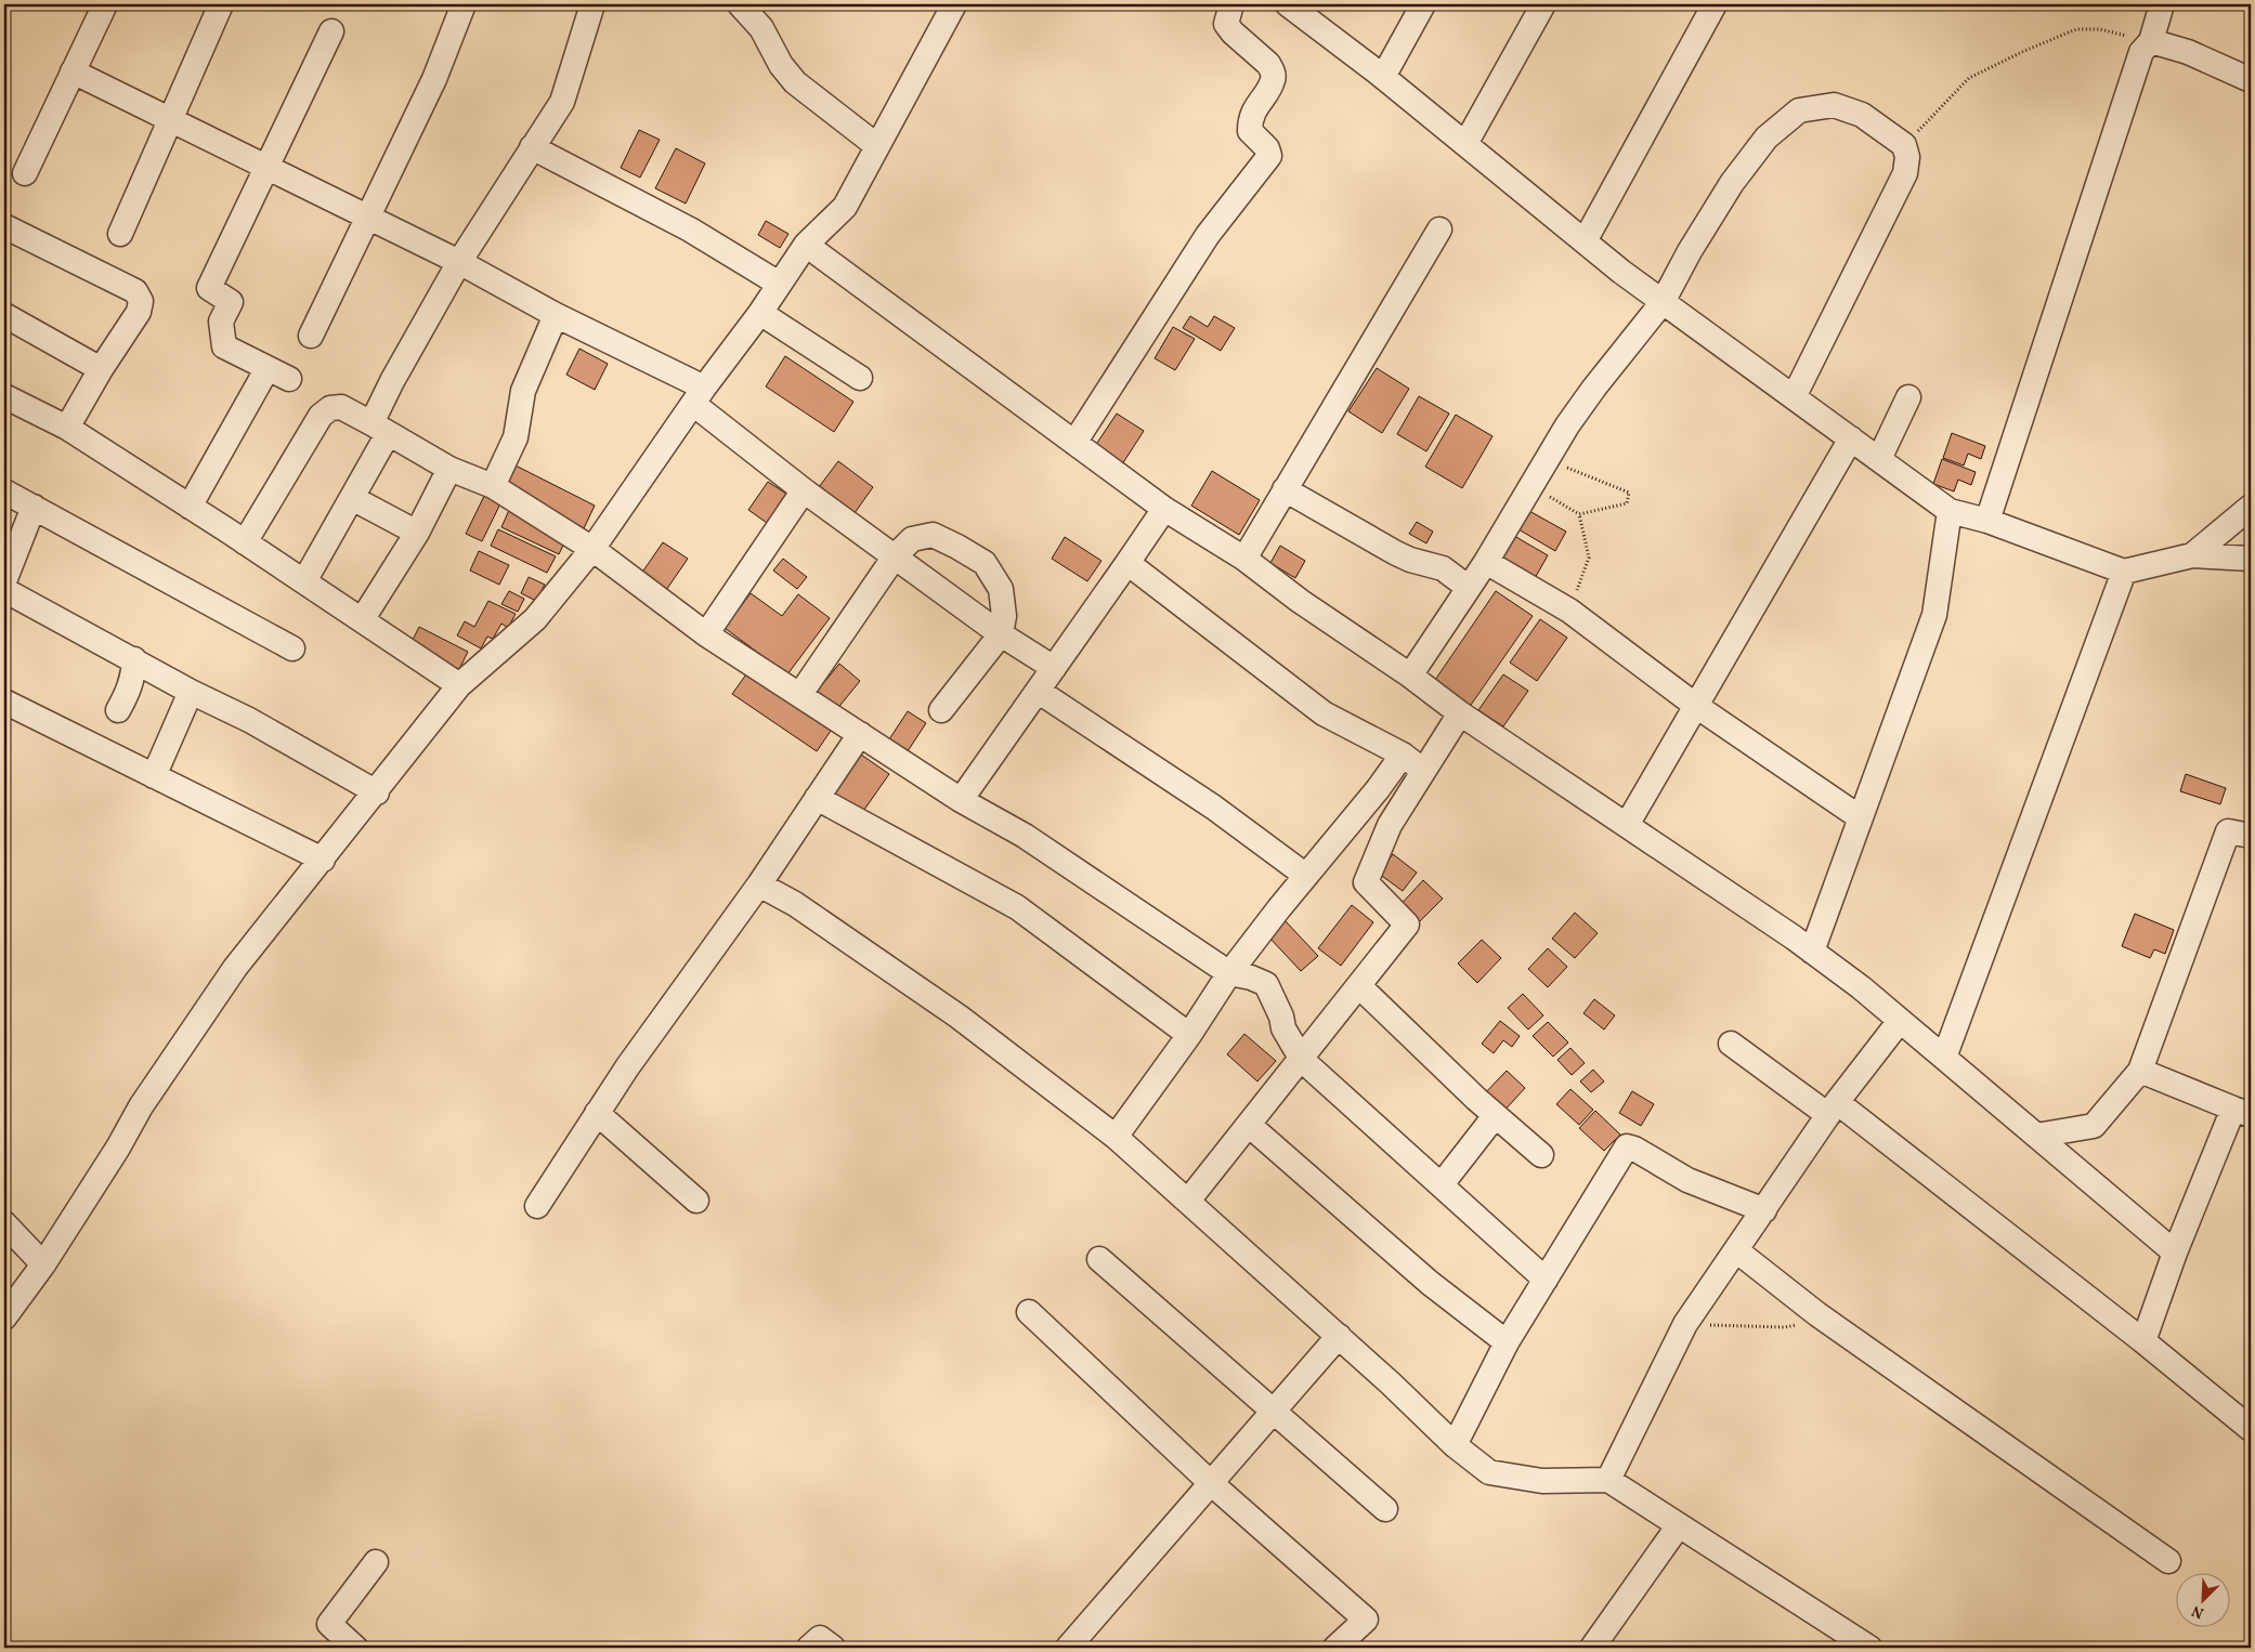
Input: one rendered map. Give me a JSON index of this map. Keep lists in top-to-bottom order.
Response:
{
  "north": "bottom left"
}
